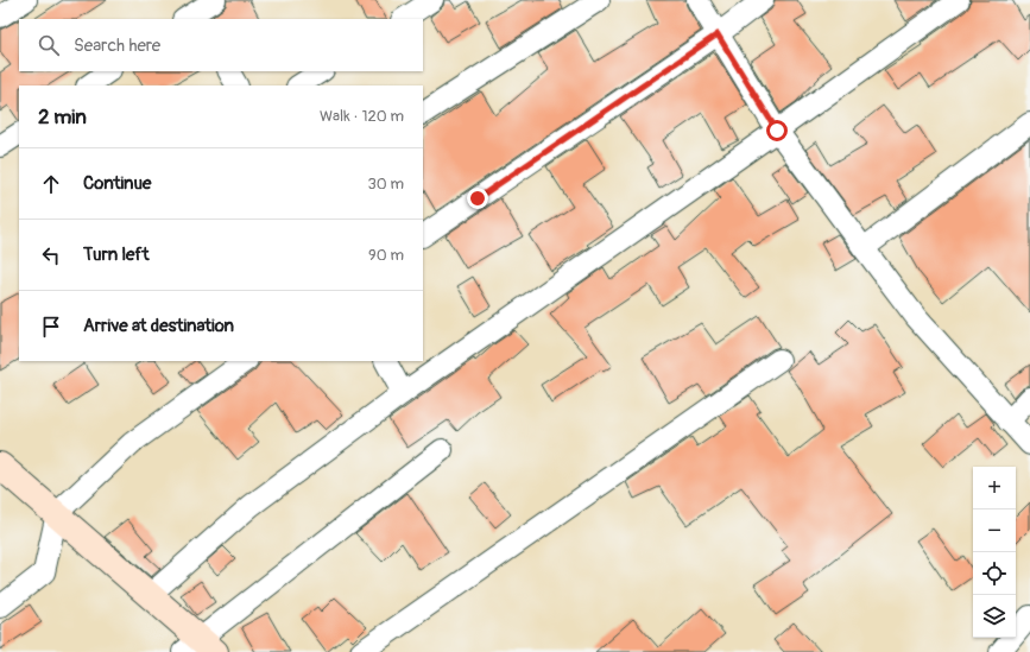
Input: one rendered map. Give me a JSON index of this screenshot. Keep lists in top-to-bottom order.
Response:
{
  "page": {
    "search": "Search here",
    "heading": ["2 min", "Walk · 120 m"],
    "list": [
      ["Continue", "30 m"],
      ["Turn left", "90 m"],
      "Arrive at destination"
    ],
    "map_buttons": ["+", "−"]
  }
}
